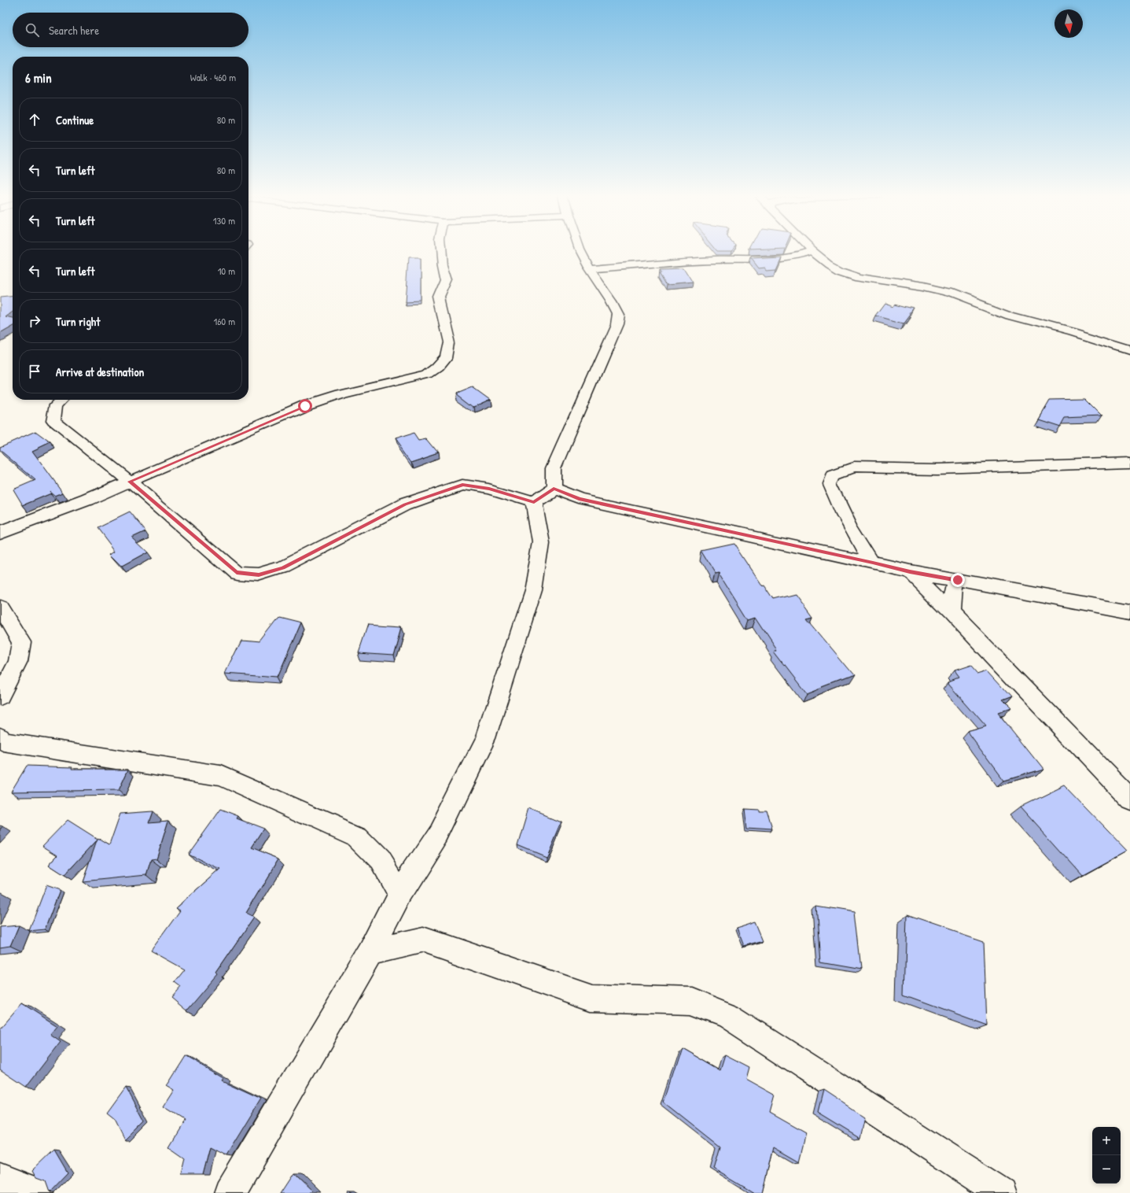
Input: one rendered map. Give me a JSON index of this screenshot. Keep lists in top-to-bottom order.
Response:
{
  "north": "bottom",
  "page": {
    "search": "Search here",
    "heading": ["6 min", "Walk · 460 m"],
    "list": [
      ["Continue", "80 m"],
      ["Turn left", "80 m"],
      ["Turn left", "130 m"],
      ["Turn left", "10 m"],
      ["Turn right", "160 m"],
      "Arrive at destination"
    ],
    "map_buttons": ["+", "−"]
  }
}
